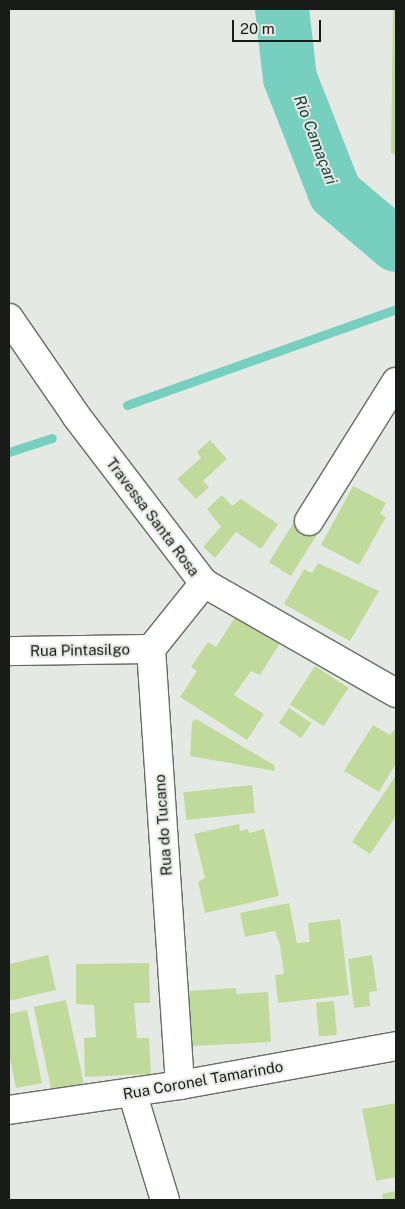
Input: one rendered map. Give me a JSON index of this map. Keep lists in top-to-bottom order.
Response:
{
  "streets": {
    "street": [
      "Travessa Santa Rosa",
      "Rua Pintasilgo",
      "Rua do Tucano",
      "Rua Coronel Tamarindo"
    ]
  },
  "crossings": [
    ["Rua Pintasilgo", "Rua do Tucano"],
    ["Rua do Tucano", "Rua Coronel Tamarindo"]
  ],
  "water": ["Rio Camaçari"],
  "scale_bar": "20 m"
}
